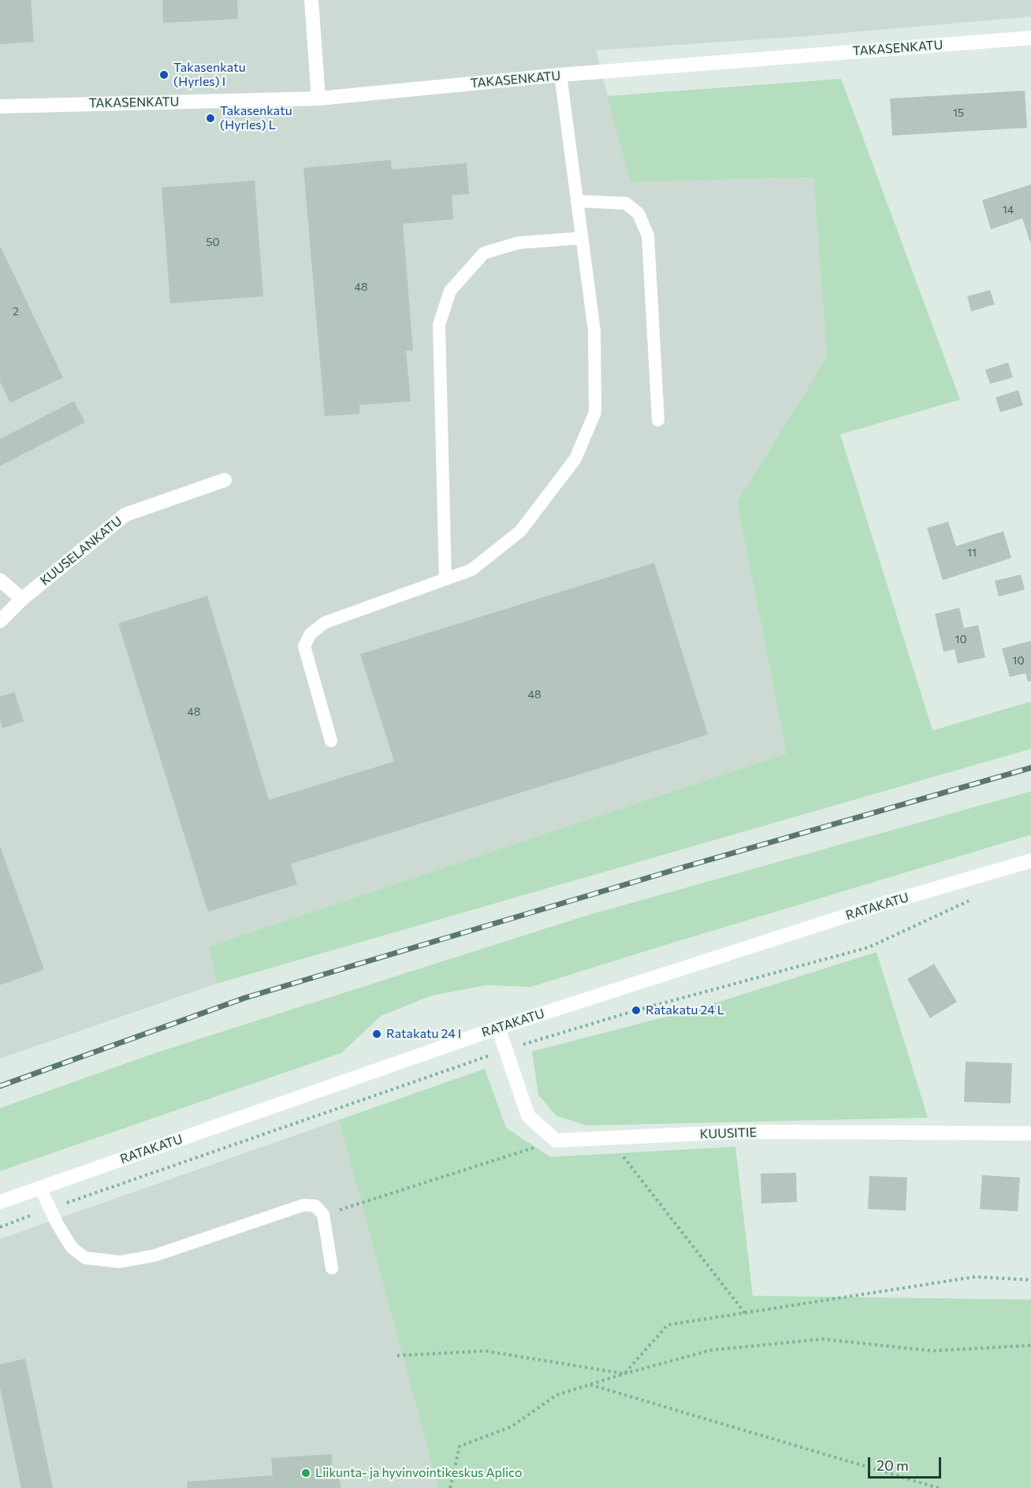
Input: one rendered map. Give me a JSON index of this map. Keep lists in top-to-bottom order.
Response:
{
  "streets": {
    "street": [
      "TAKASENKATU",
      "KUUSELANKATU",
      "RATAKATU",
      "KUUSITIE"
    ]
  },
  "places": [
    "Takasenkatu (Hyrles) I",
    "Takasenkatu (Hyrles) L",
    "Ratakatu 24 L",
    "Ratakatu 24 I",
    "Liikunta- ja hyvinvointikeskus Aplico"
  ],
  "house_numbers": [
    "15",
    "14",
    "50",
    "48",
    "2",
    "11",
    "10",
    "10",
    "48",
    "48"
  ],
  "scale_bar": "20 m"
}
